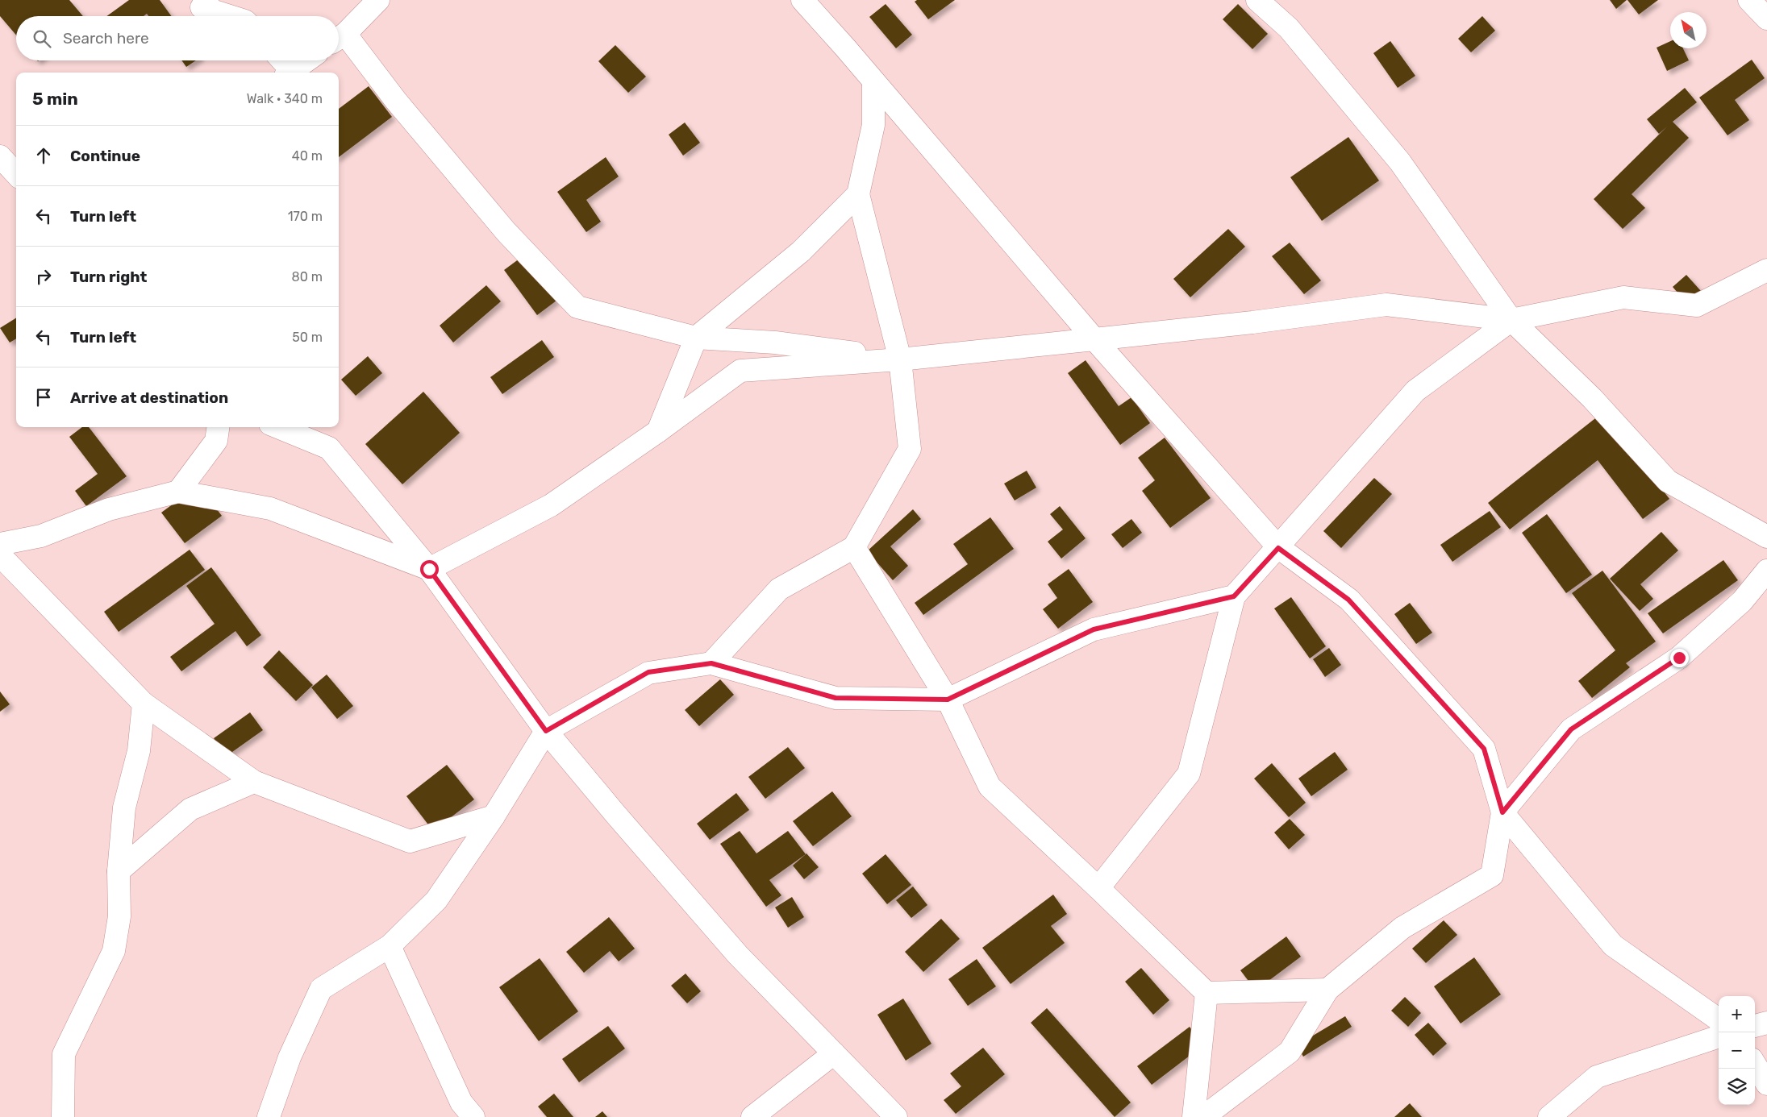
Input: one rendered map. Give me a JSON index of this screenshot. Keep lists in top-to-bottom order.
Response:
{
  "north": "top left",
  "page": {
    "search": "Search here",
    "heading": ["5 min", "Walk · 340 m"],
    "list": [
      ["Continue", "40 m"],
      ["Turn left", "170 m"],
      ["Turn right", "80 m"],
      ["Turn left", "50 m"],
      "Arrive at destination"
    ],
    "map_buttons": ["+", "−"]
  }
}
